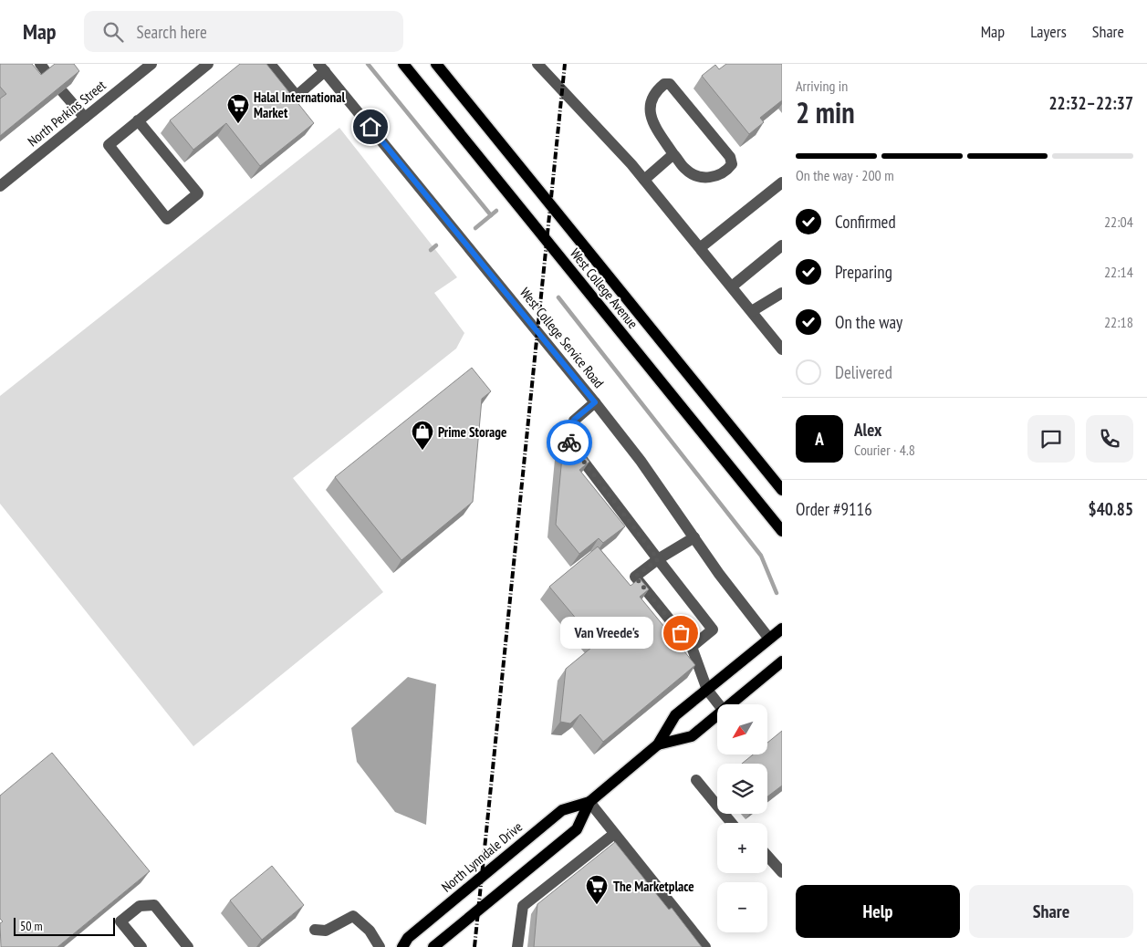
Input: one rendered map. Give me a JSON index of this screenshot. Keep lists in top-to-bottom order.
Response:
{
  "streets": {
    "main road": ["West College Avenue", "North Lynndale Drive"],
    "street": ["North Perkins Street", "West College Service Road"]
  },
  "crossings": [
    ["West College Service Road", "North Lynndale Drive"]
  ],
  "places": {
    "supermarket": ["Halal International Market", "The Marketplace"],
    "shop": ["Prime Storage"],
    "other": ["Van Vreede's"]
  },
  "scale_bar": "50 m",
  "north": "bottom left",
  "page": {
    "header": "Map",
    "search": "Search here",
    "nav": ["Map", "Layers", "Share"],
    "heading": ["2 min", "Arriving in", "22:32–22:37"],
    "panel": [
      "Alex",
      "Courier · 4.8",
      "Order #9116",
      "$40.85"
    ],
    "bar": "On the way · 200 m",
    "list": [
      ["Confirmed", "22:04"],
      ["Preparing", "22:14"],
      ["On the way", "22:18"],
      "Delivered"
    ],
    "round": "A",
    "bubble": "Van Vreede's",
    "map_buttons": ["+", "−"],
    "buttons": ["Help", "Share"],
    "scale": "50 m"
  }
}
